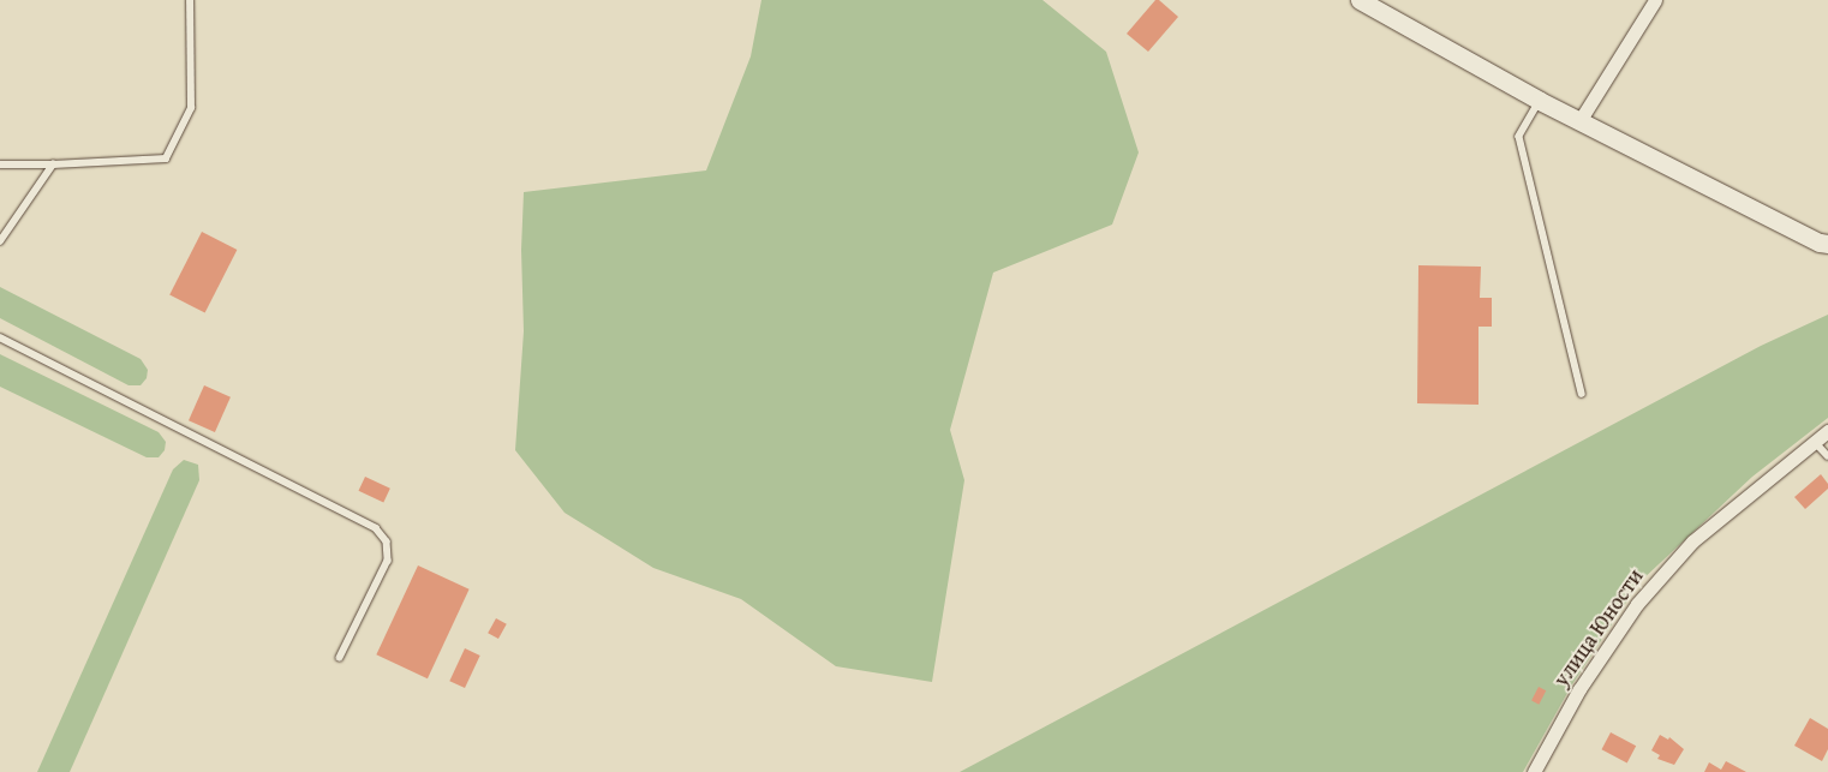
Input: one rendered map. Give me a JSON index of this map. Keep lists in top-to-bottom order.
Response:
{
  "streets": {
    "street": ["улица Юности"]
  }
}
